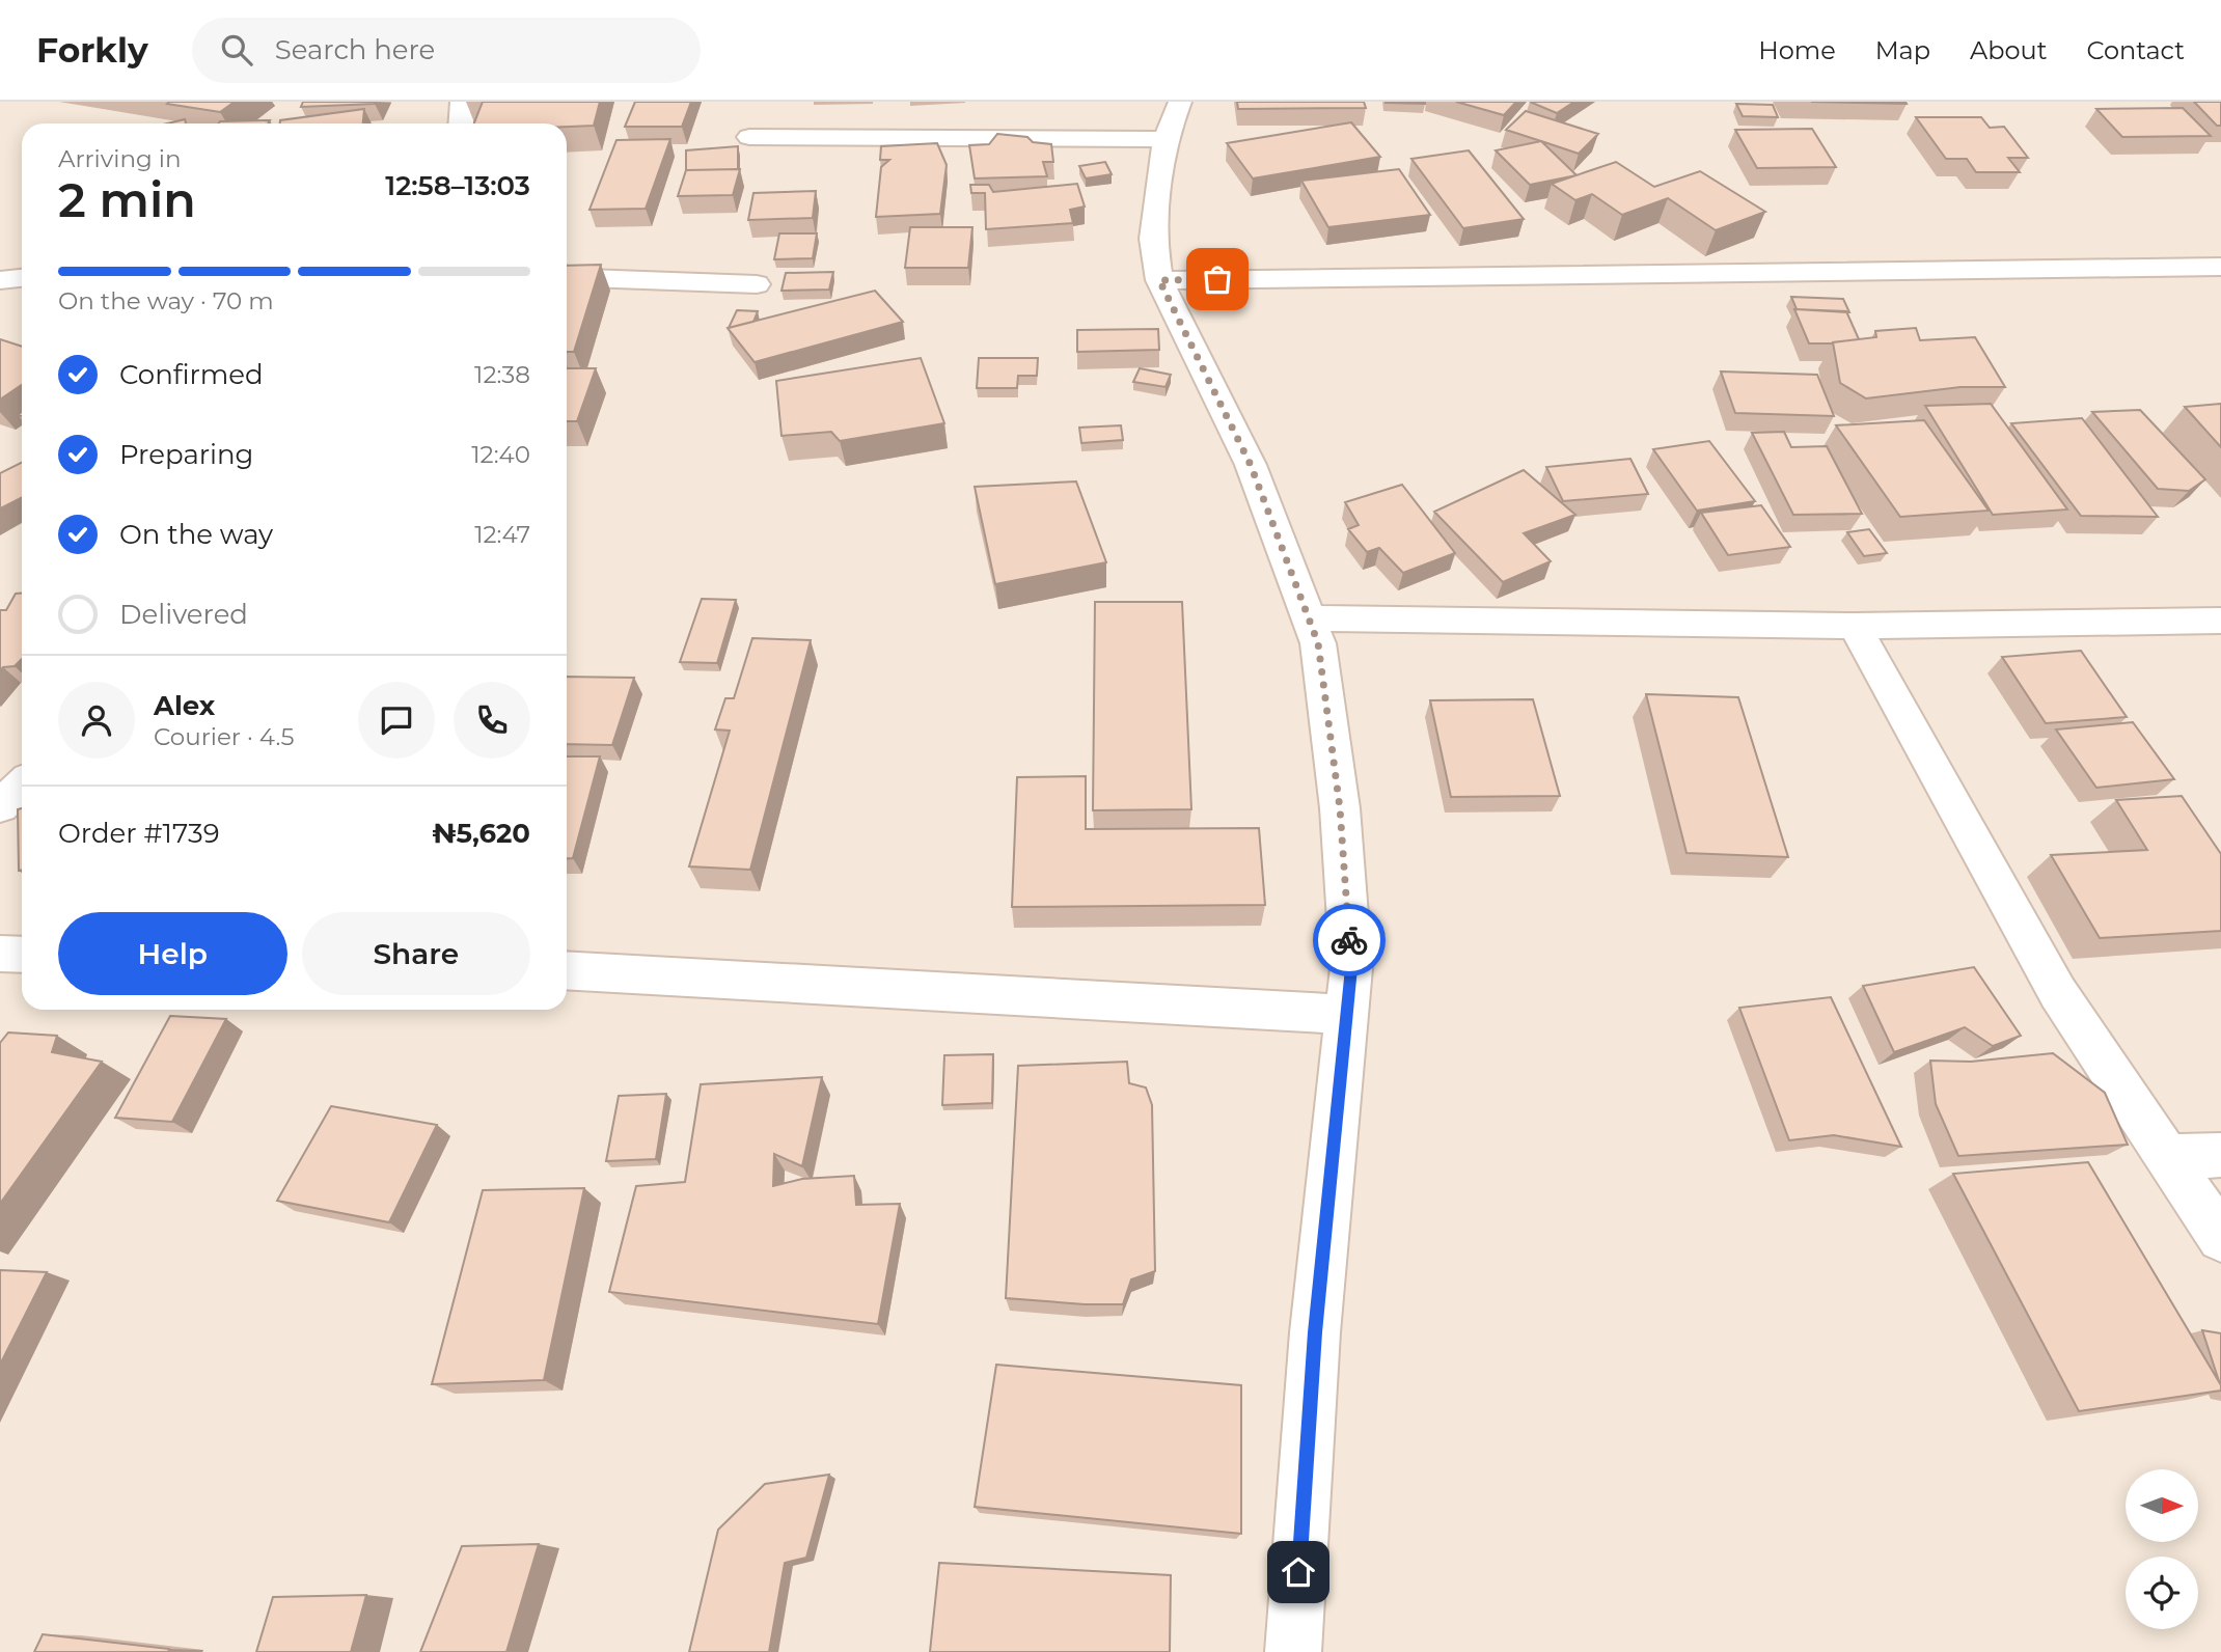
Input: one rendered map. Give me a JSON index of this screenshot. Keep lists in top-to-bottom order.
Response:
{
  "north": "right",
  "page": {
    "header": "Forkly",
    "search": "Search here",
    "nav": [
      "Home",
      "Map",
      "About",
      "Contact"
    ],
    "heading": ["2 min", "Arriving in", "12:58–13:03"],
    "panel": [
      "Alex",
      "Courier · 4.5",
      "Order #1739",
      "₦5,620"
    ],
    "bar": "On the way · 70 m",
    "list": [
      ["Confirmed", "12:38"],
      ["Preparing", "12:40"],
      ["On the way", "12:47"],
      "Delivered"
    ],
    "buttons": ["Help", "Share"]
  }
}
